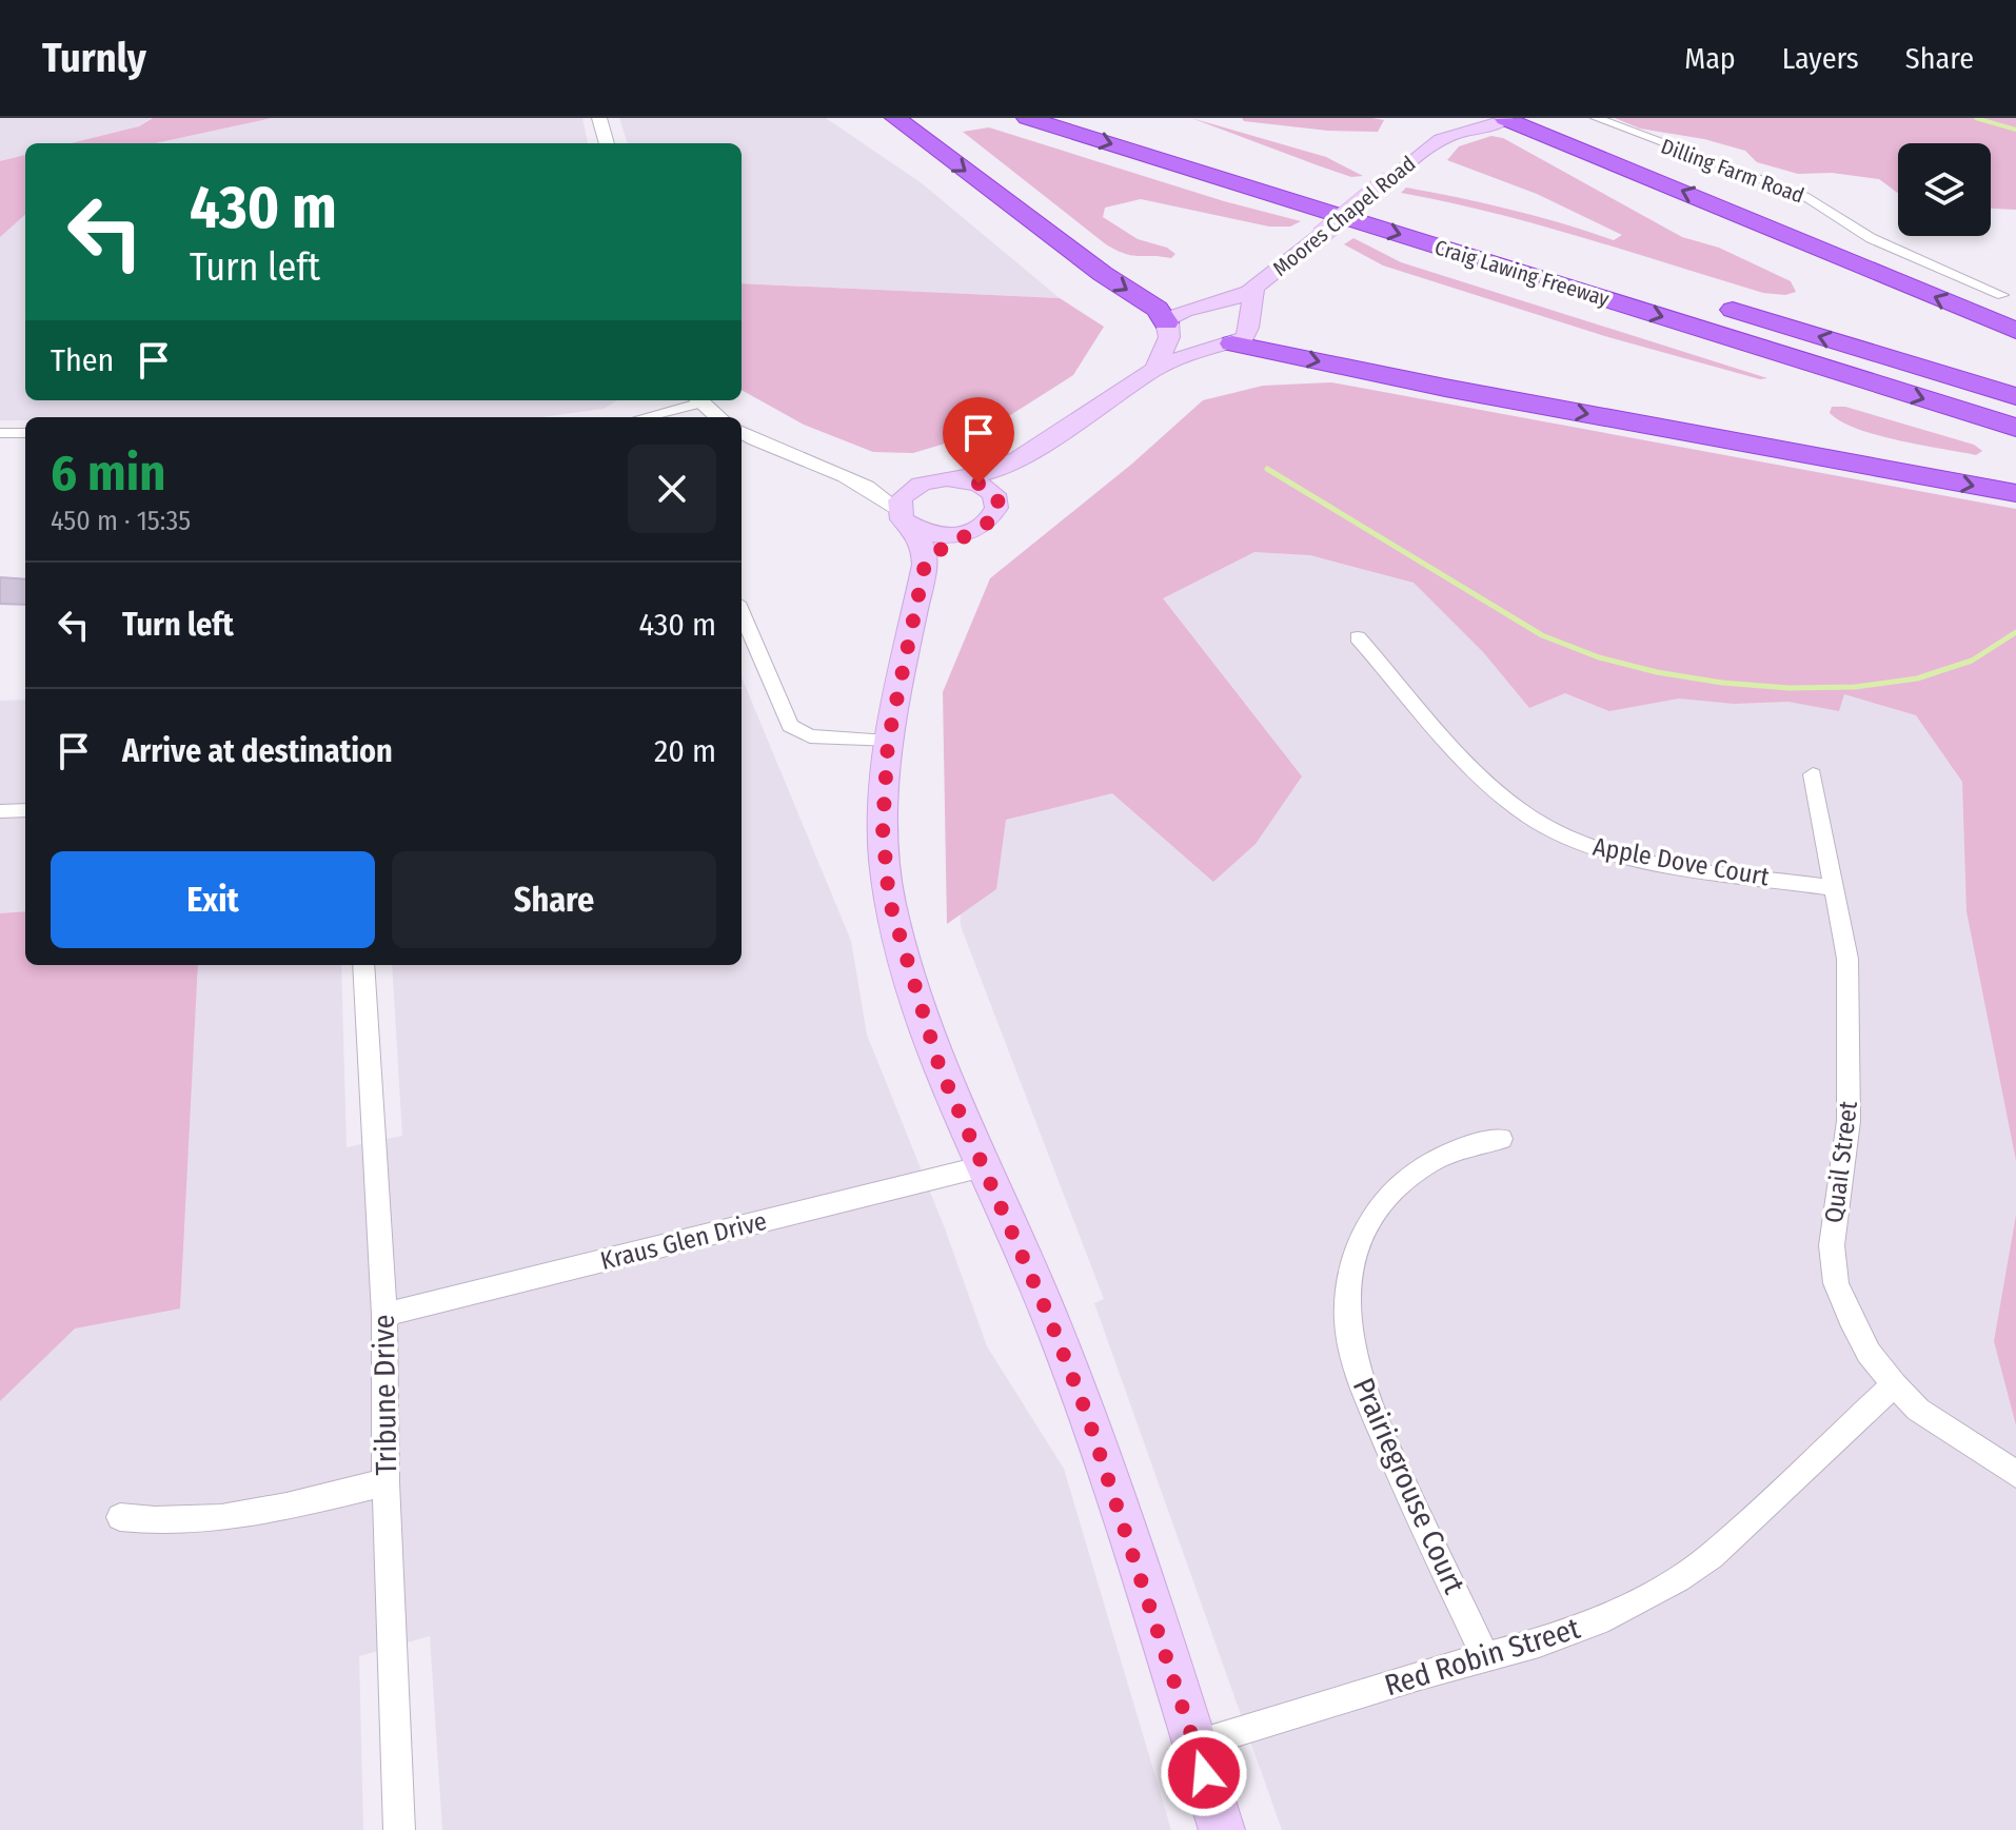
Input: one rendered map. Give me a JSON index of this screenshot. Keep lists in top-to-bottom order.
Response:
{
  "streets": {
    "highway": ["Craig Lawing Freeway"],
    "main road": ["Moores Chapel Road"],
    "street": [
      "Dilling Farm Road",
      "Apple Dove Court",
      "Quail Street",
      "Kraus Glen Drive",
      "Tribune Drive",
      "Prairiegrouse Court",
      "Red Robin Street"
    ]
  },
  "crossings": [
    ["Apple Dove Court", "Quail Street"],
    ["Quail Street", "Red Robin Street"],
    ["Kraus Glen Drive", "Tribune Drive"],
    ["Prairiegrouse Court", "Red Robin Street"]
  ],
  "page": {
    "header": "Turnly",
    "nav": ["Map", "Layers", "Share"],
    "turn": ["430 m", "Turn left"],
    "then": "Then",
    "heading": ["6 min", "450 m · 15:35"],
    "list": [
      {
        "name": "Turn left",
        "value": "430 m"
      },
      {
        "name": "Arrive at destination",
        "value": "20 m"
      }
    ],
    "buttons": ["Exit", "Share"]
  }
}
